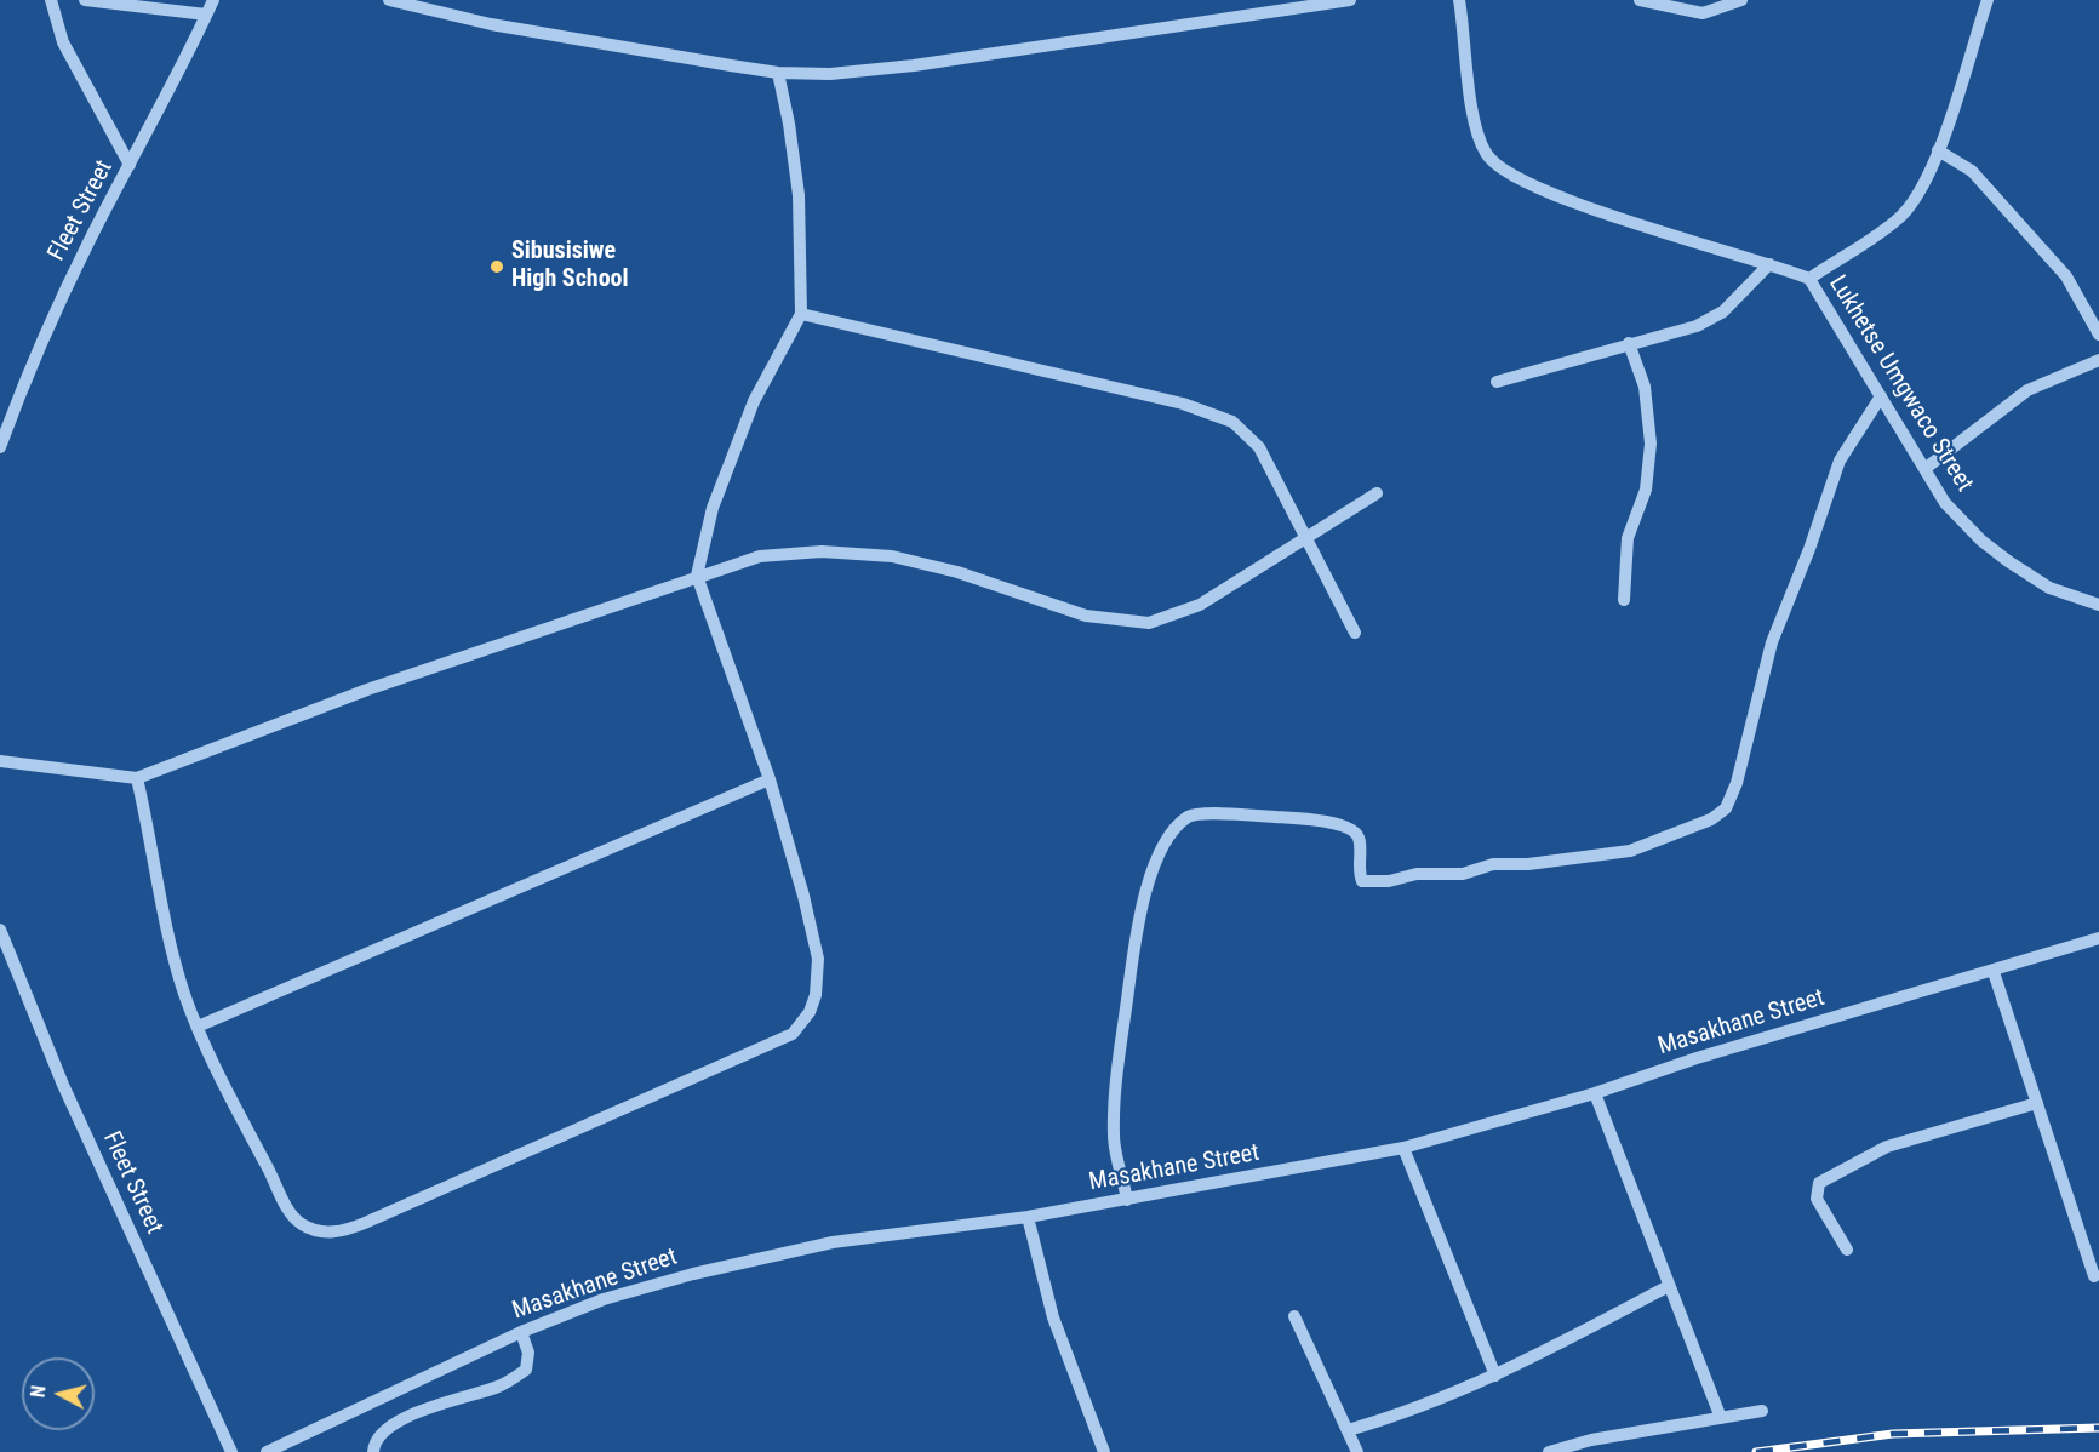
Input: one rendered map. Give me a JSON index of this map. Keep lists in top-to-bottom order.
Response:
{
  "streets": {
    "street": ["Fleet Street", "Lukhetse Umgwaco Street", "Masakhane Street"]
  },
  "places": ["Sibusisiwe High School"],
  "north": "left"
}
